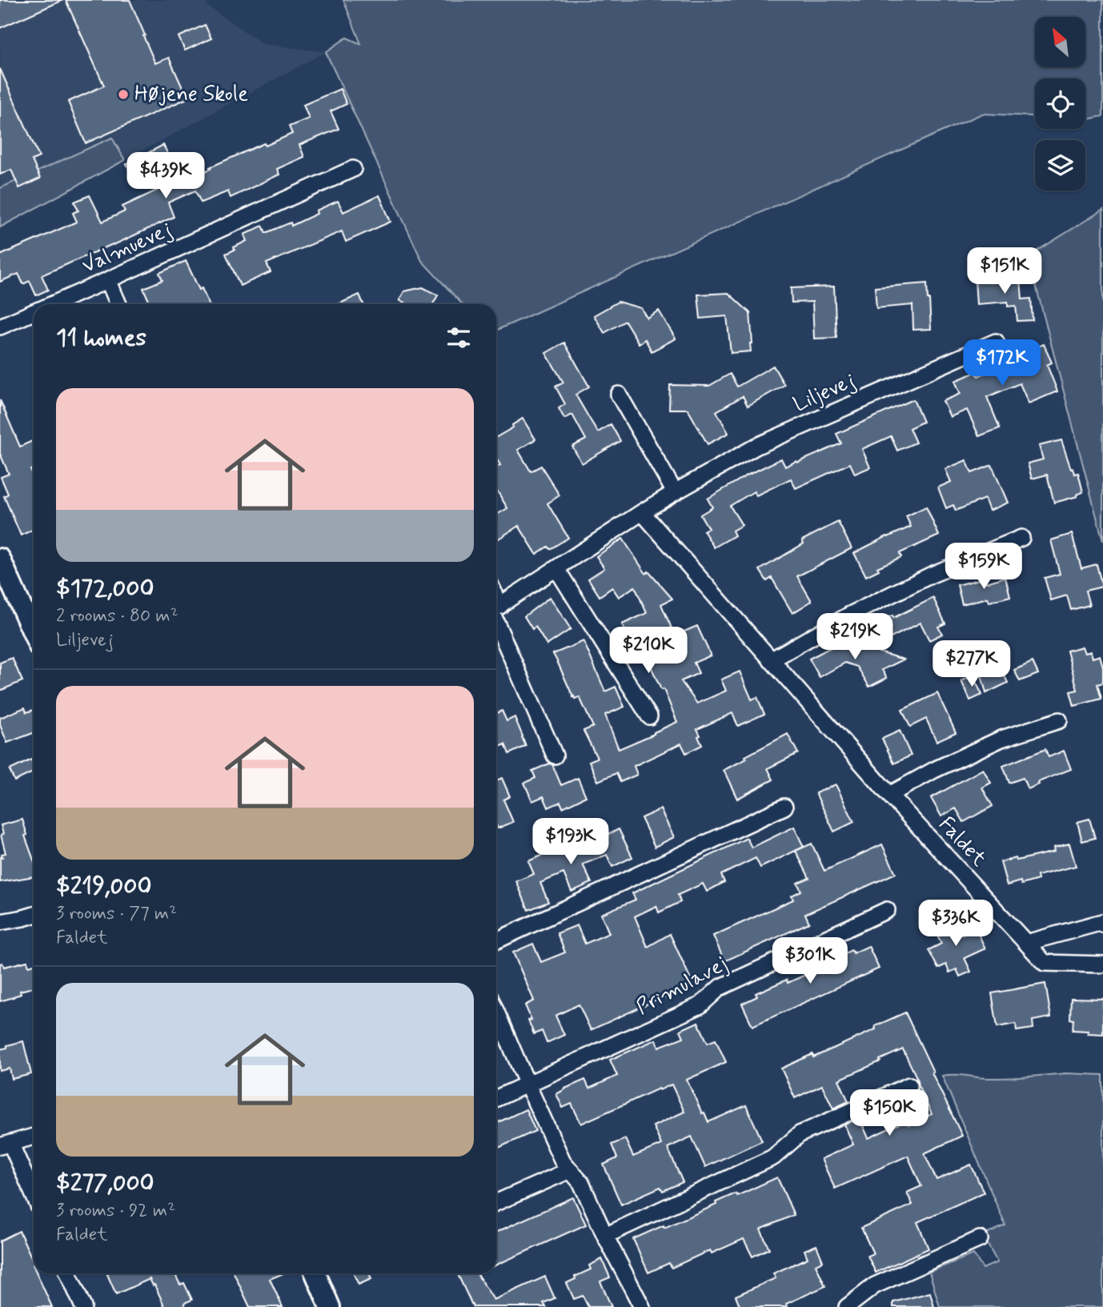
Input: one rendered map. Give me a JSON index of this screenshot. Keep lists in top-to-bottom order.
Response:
{
  "streets": {
    "street": [
      "Valmuevej",
      "Liljevej",
      "Faldet",
      "Primulavej"
    ]
  },
  "crossings": [
    ["Liljevej", "Faldet"]
  ],
  "places": ["Højene Skole"],
  "north": "top left",
  "page": {
    "price": [
      "$439K",
      "$151K",
      "$172K",
      "$159K",
      "$219K",
      "$210K",
      "$277K",
      "$193K",
      "$336K",
      "$301K",
      "$150K"
    ],
    "heading": "11 homes",
    "list": [
      {
        "name": "$172,000",
        "note": "2 rooms · 80 m² · Liljevej"
      },
      {
        "name": "$219,000",
        "note": "3 rooms · 77 m² · Faldet"
      },
      {
        "name": "$277,000",
        "note": "3 rooms · 92 m² · Faldet"
      }
    ]
  }
}
